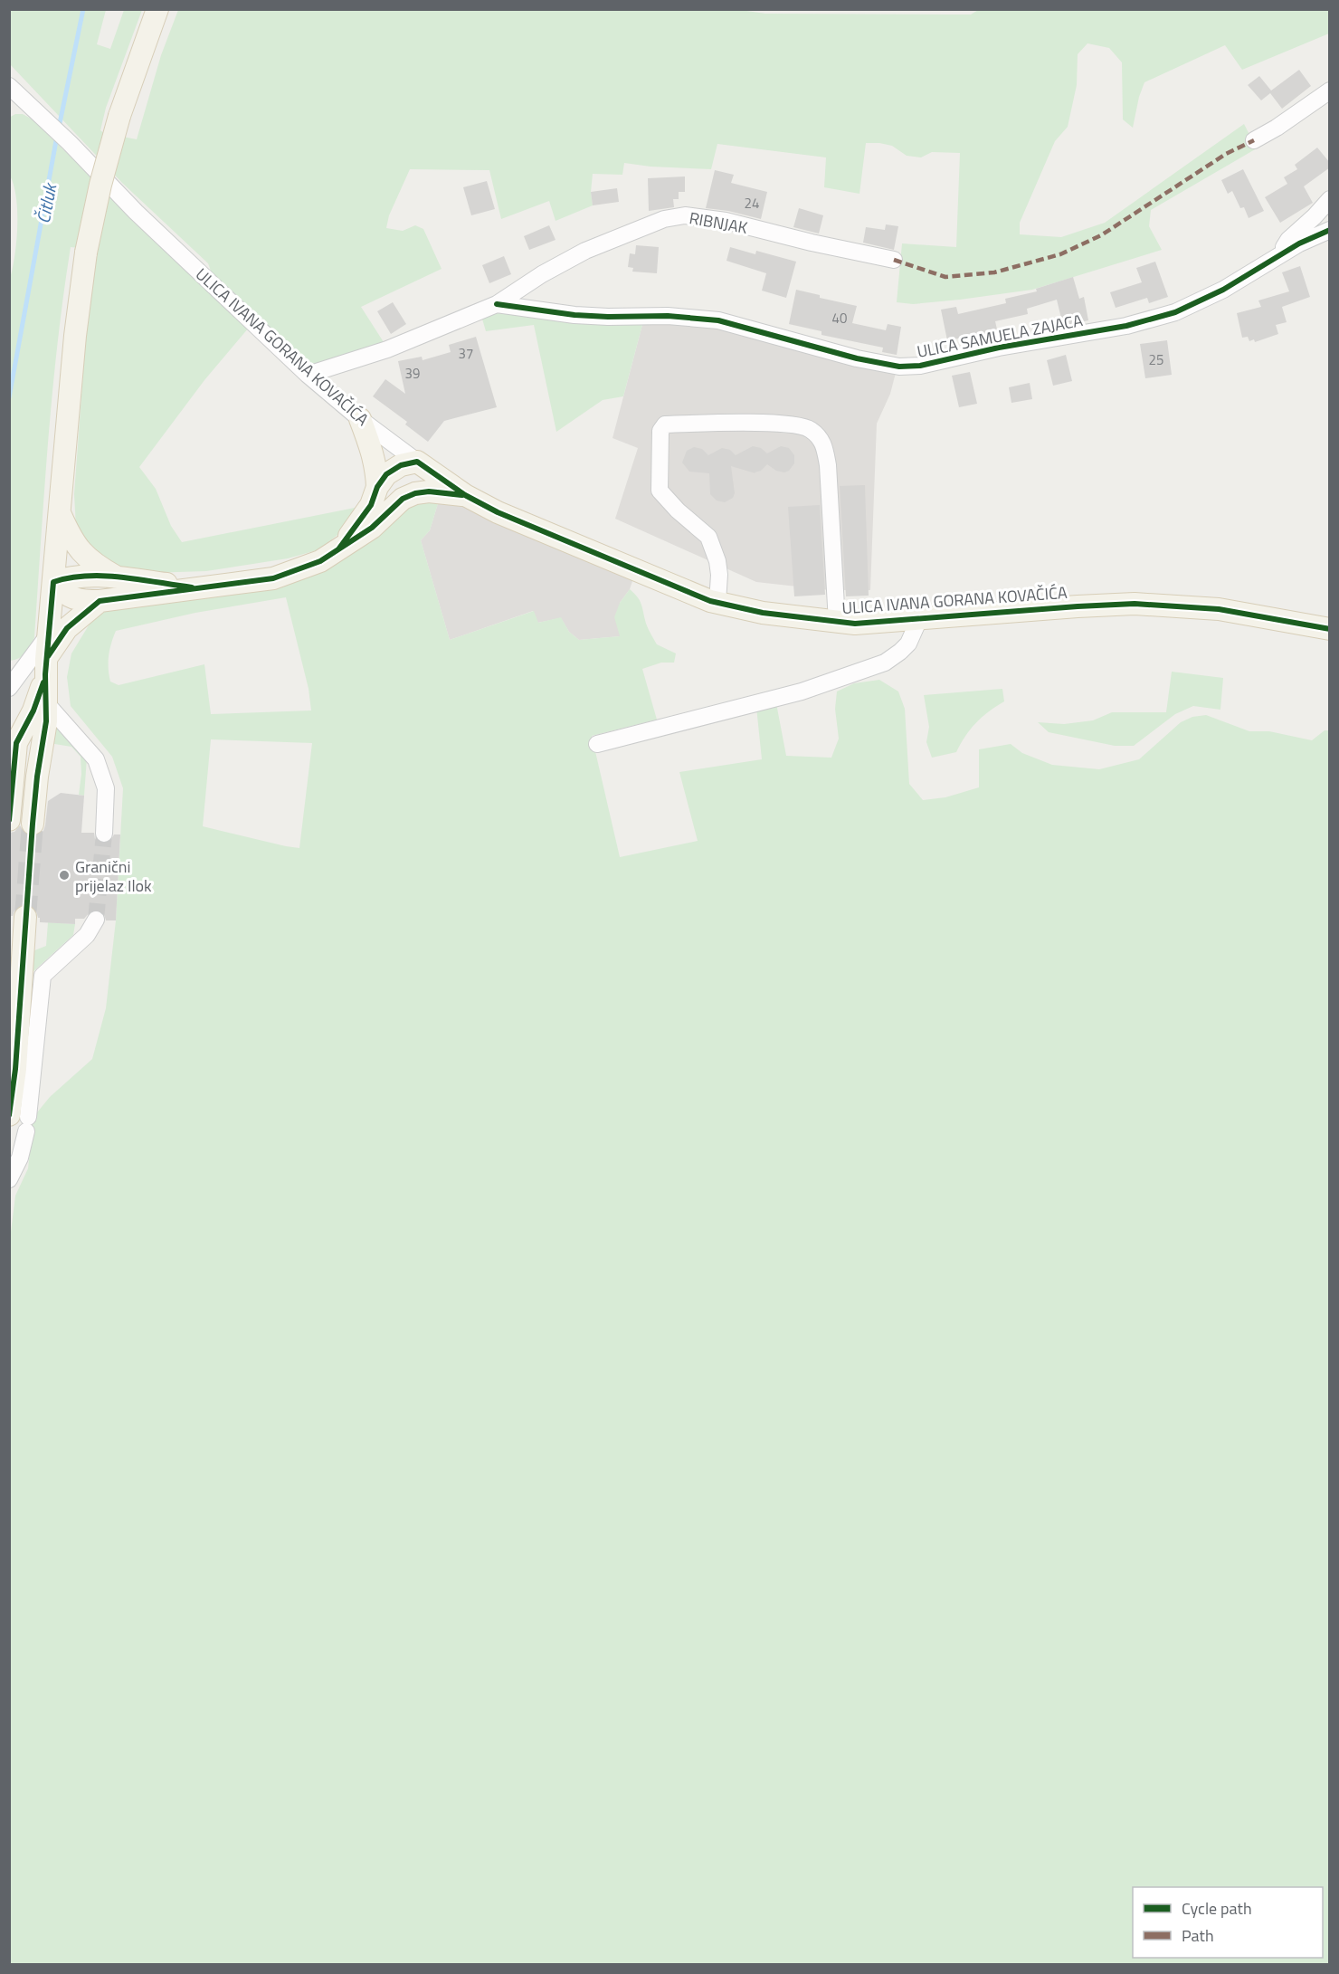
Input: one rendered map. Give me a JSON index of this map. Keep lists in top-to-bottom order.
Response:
{
  "streets": {
    "main road": ["ULICA IVANA GORANA KOVAČIĆA"],
    "street": ["RIBNJAK", "ULICA SAMUELA ZAJACA"]
  },
  "crossings": [
    ["RIBNJAK", "ULICA SAMUELA ZAJACA"]
  ],
  "water": ["Čitluk"],
  "places": ["Granični prijelaz Ilok"],
  "house_numbers": [
    "24",
    "40",
    "37",
    "25",
    "39"
  ],
  "legend": ["Cycle path", "Path"]
}
